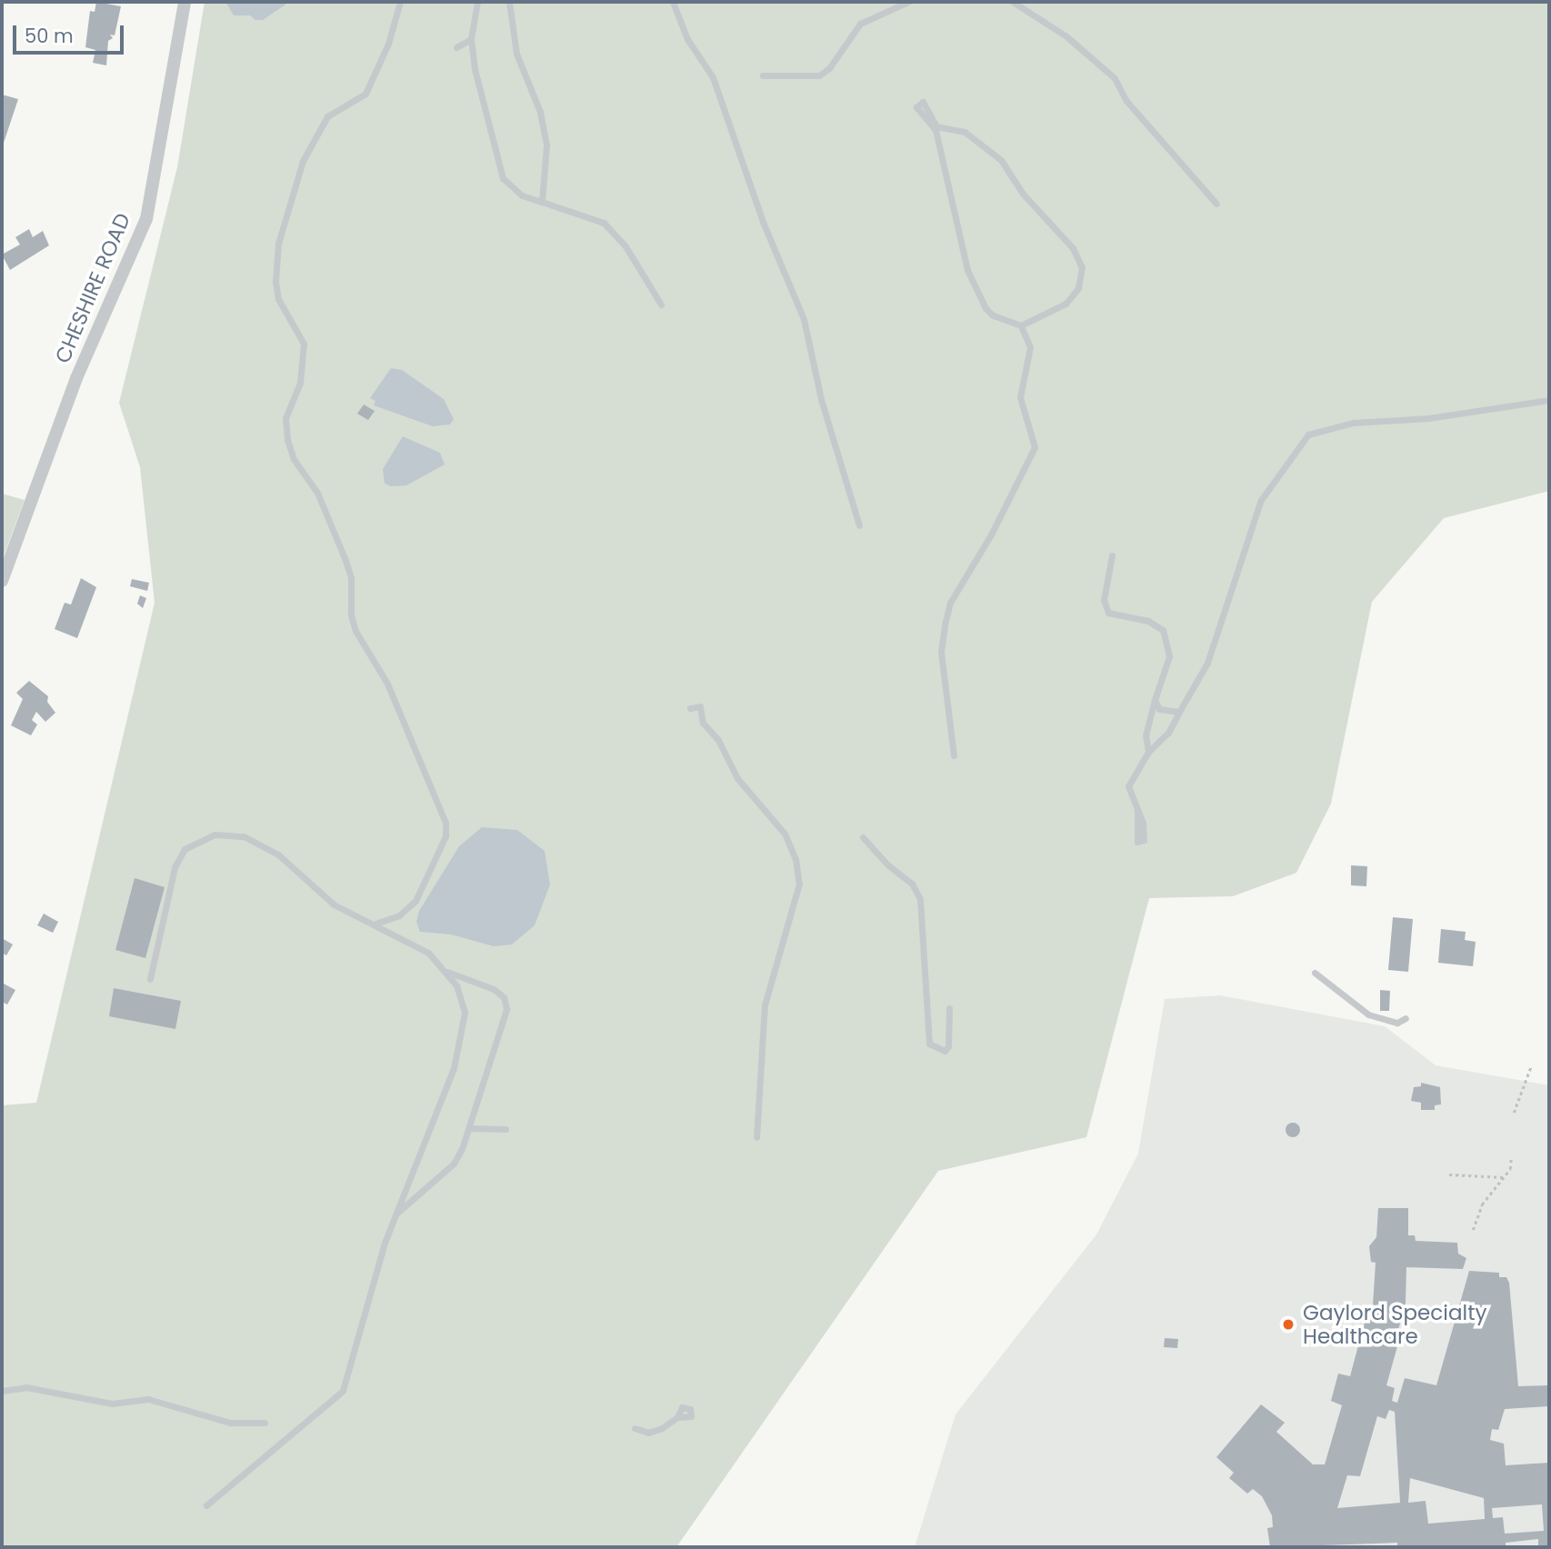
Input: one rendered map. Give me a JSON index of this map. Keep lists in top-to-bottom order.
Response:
{
  "streets": {
    "street": ["CHESHIRE ROAD"]
  },
  "places": ["Gaylord Specialty Healthcare"],
  "scale_bar": "50 m"
}
